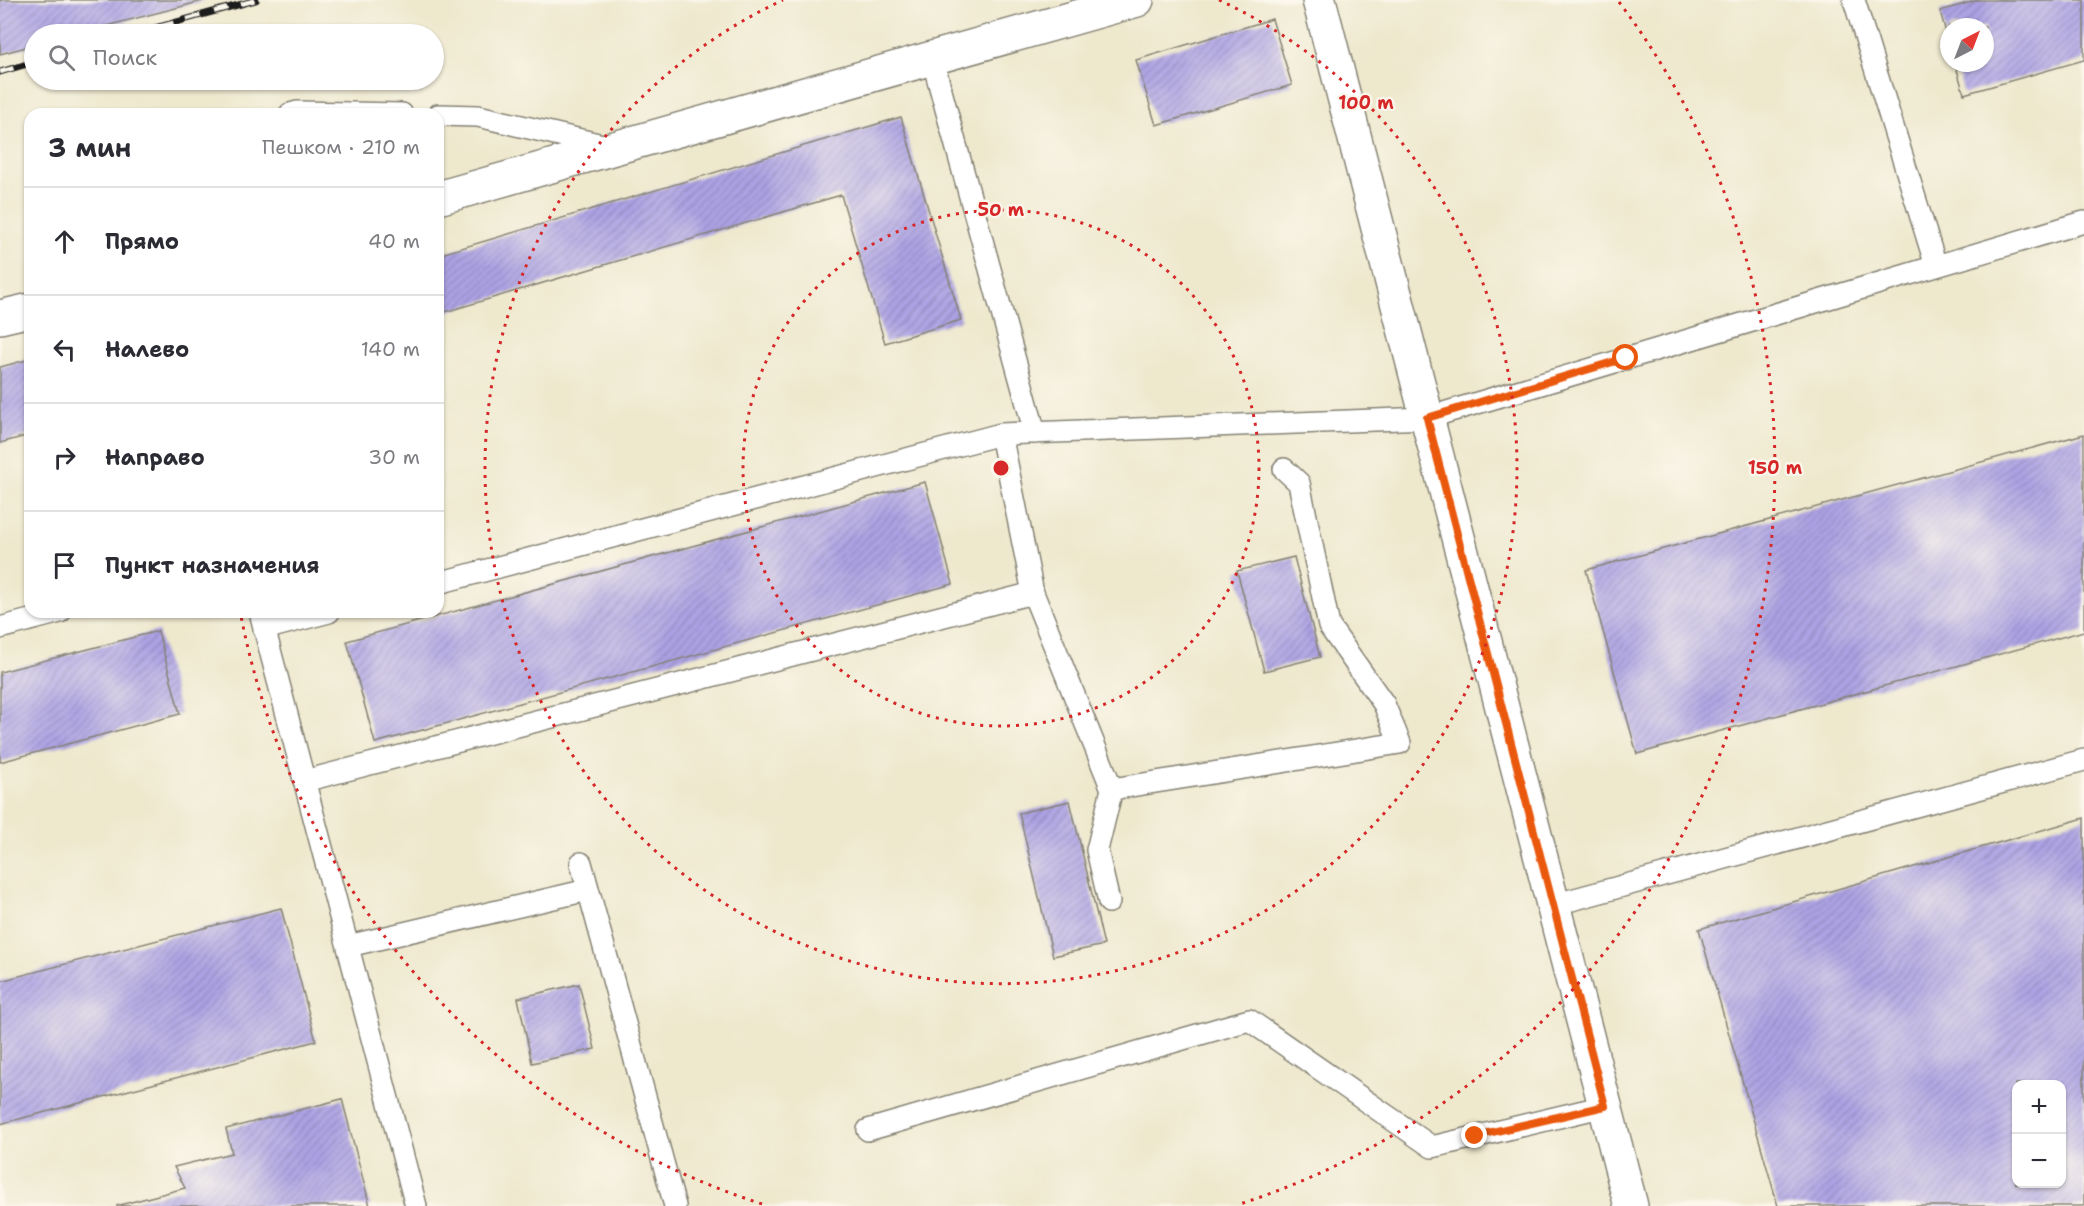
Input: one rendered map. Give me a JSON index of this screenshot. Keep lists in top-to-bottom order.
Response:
{
  "north": "top right",
  "page": {
    "search": "Поиск",
    "heading": ["3 мин", "Пешком · 210 m"],
    "list": [
      ["Прямо", "40 m"],
      ["Налево", "140 m"],
      ["Направо", "30 m"],
      "Пункт назначения"
    ],
    "map_buttons": ["+", "−"]
  },
  "rings": ["100 m", "50 m", "150 m"]
}
